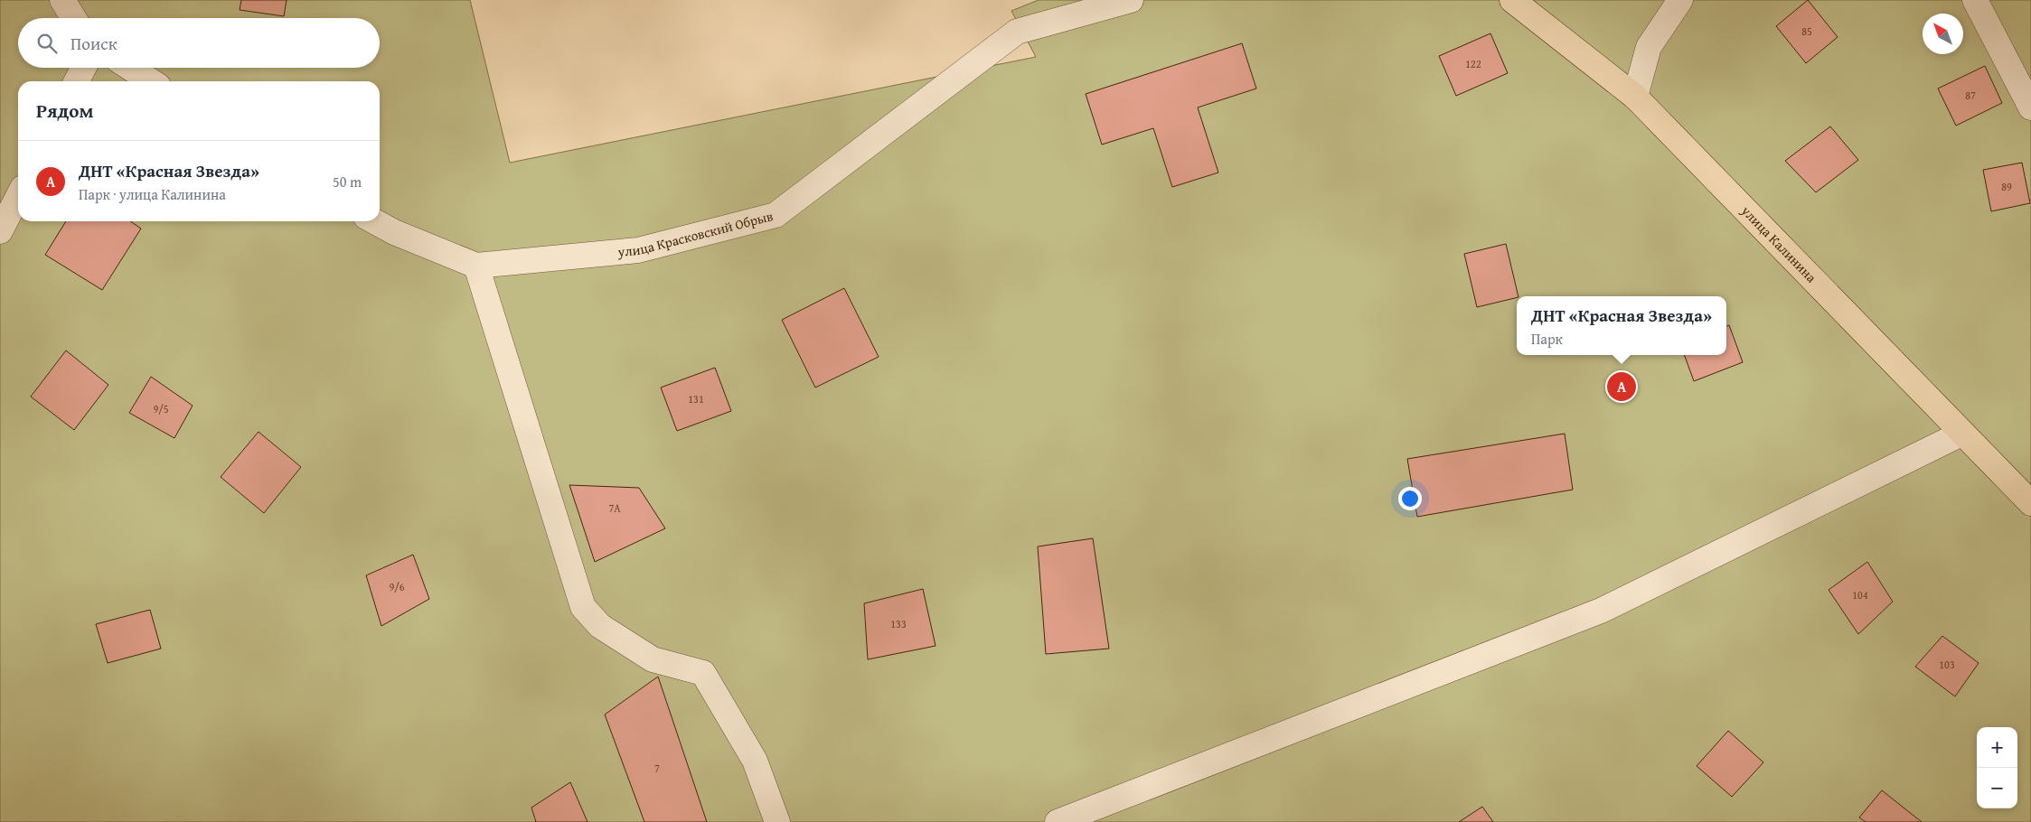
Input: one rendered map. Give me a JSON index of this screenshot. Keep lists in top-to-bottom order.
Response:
{
  "streets": {
    "main road": ["улица Калинина"],
    "street": ["улица Красковский Обрыв"]
  },
  "house_numbers": [
    "85",
    "122",
    "87",
    "89",
    "131",
    "9/5",
    "7А",
    "9/6",
    "104",
    "133",
    "103",
    "7"
  ],
  "north": "top left",
  "page": {
    "search": "Поиск",
    "heading": "Рядом",
    "list": [
      {
        "mark": "A",
        "name": "ДНТ «Красная Звезда»",
        "note": "Парк · улица Калинина",
        "value": "50 m"
      }
    ],
    "popup": ["ДНТ «Красная Звезда»", "Парк"],
    "pins": "A",
    "map_buttons": ["+", "−"]
  }
}
